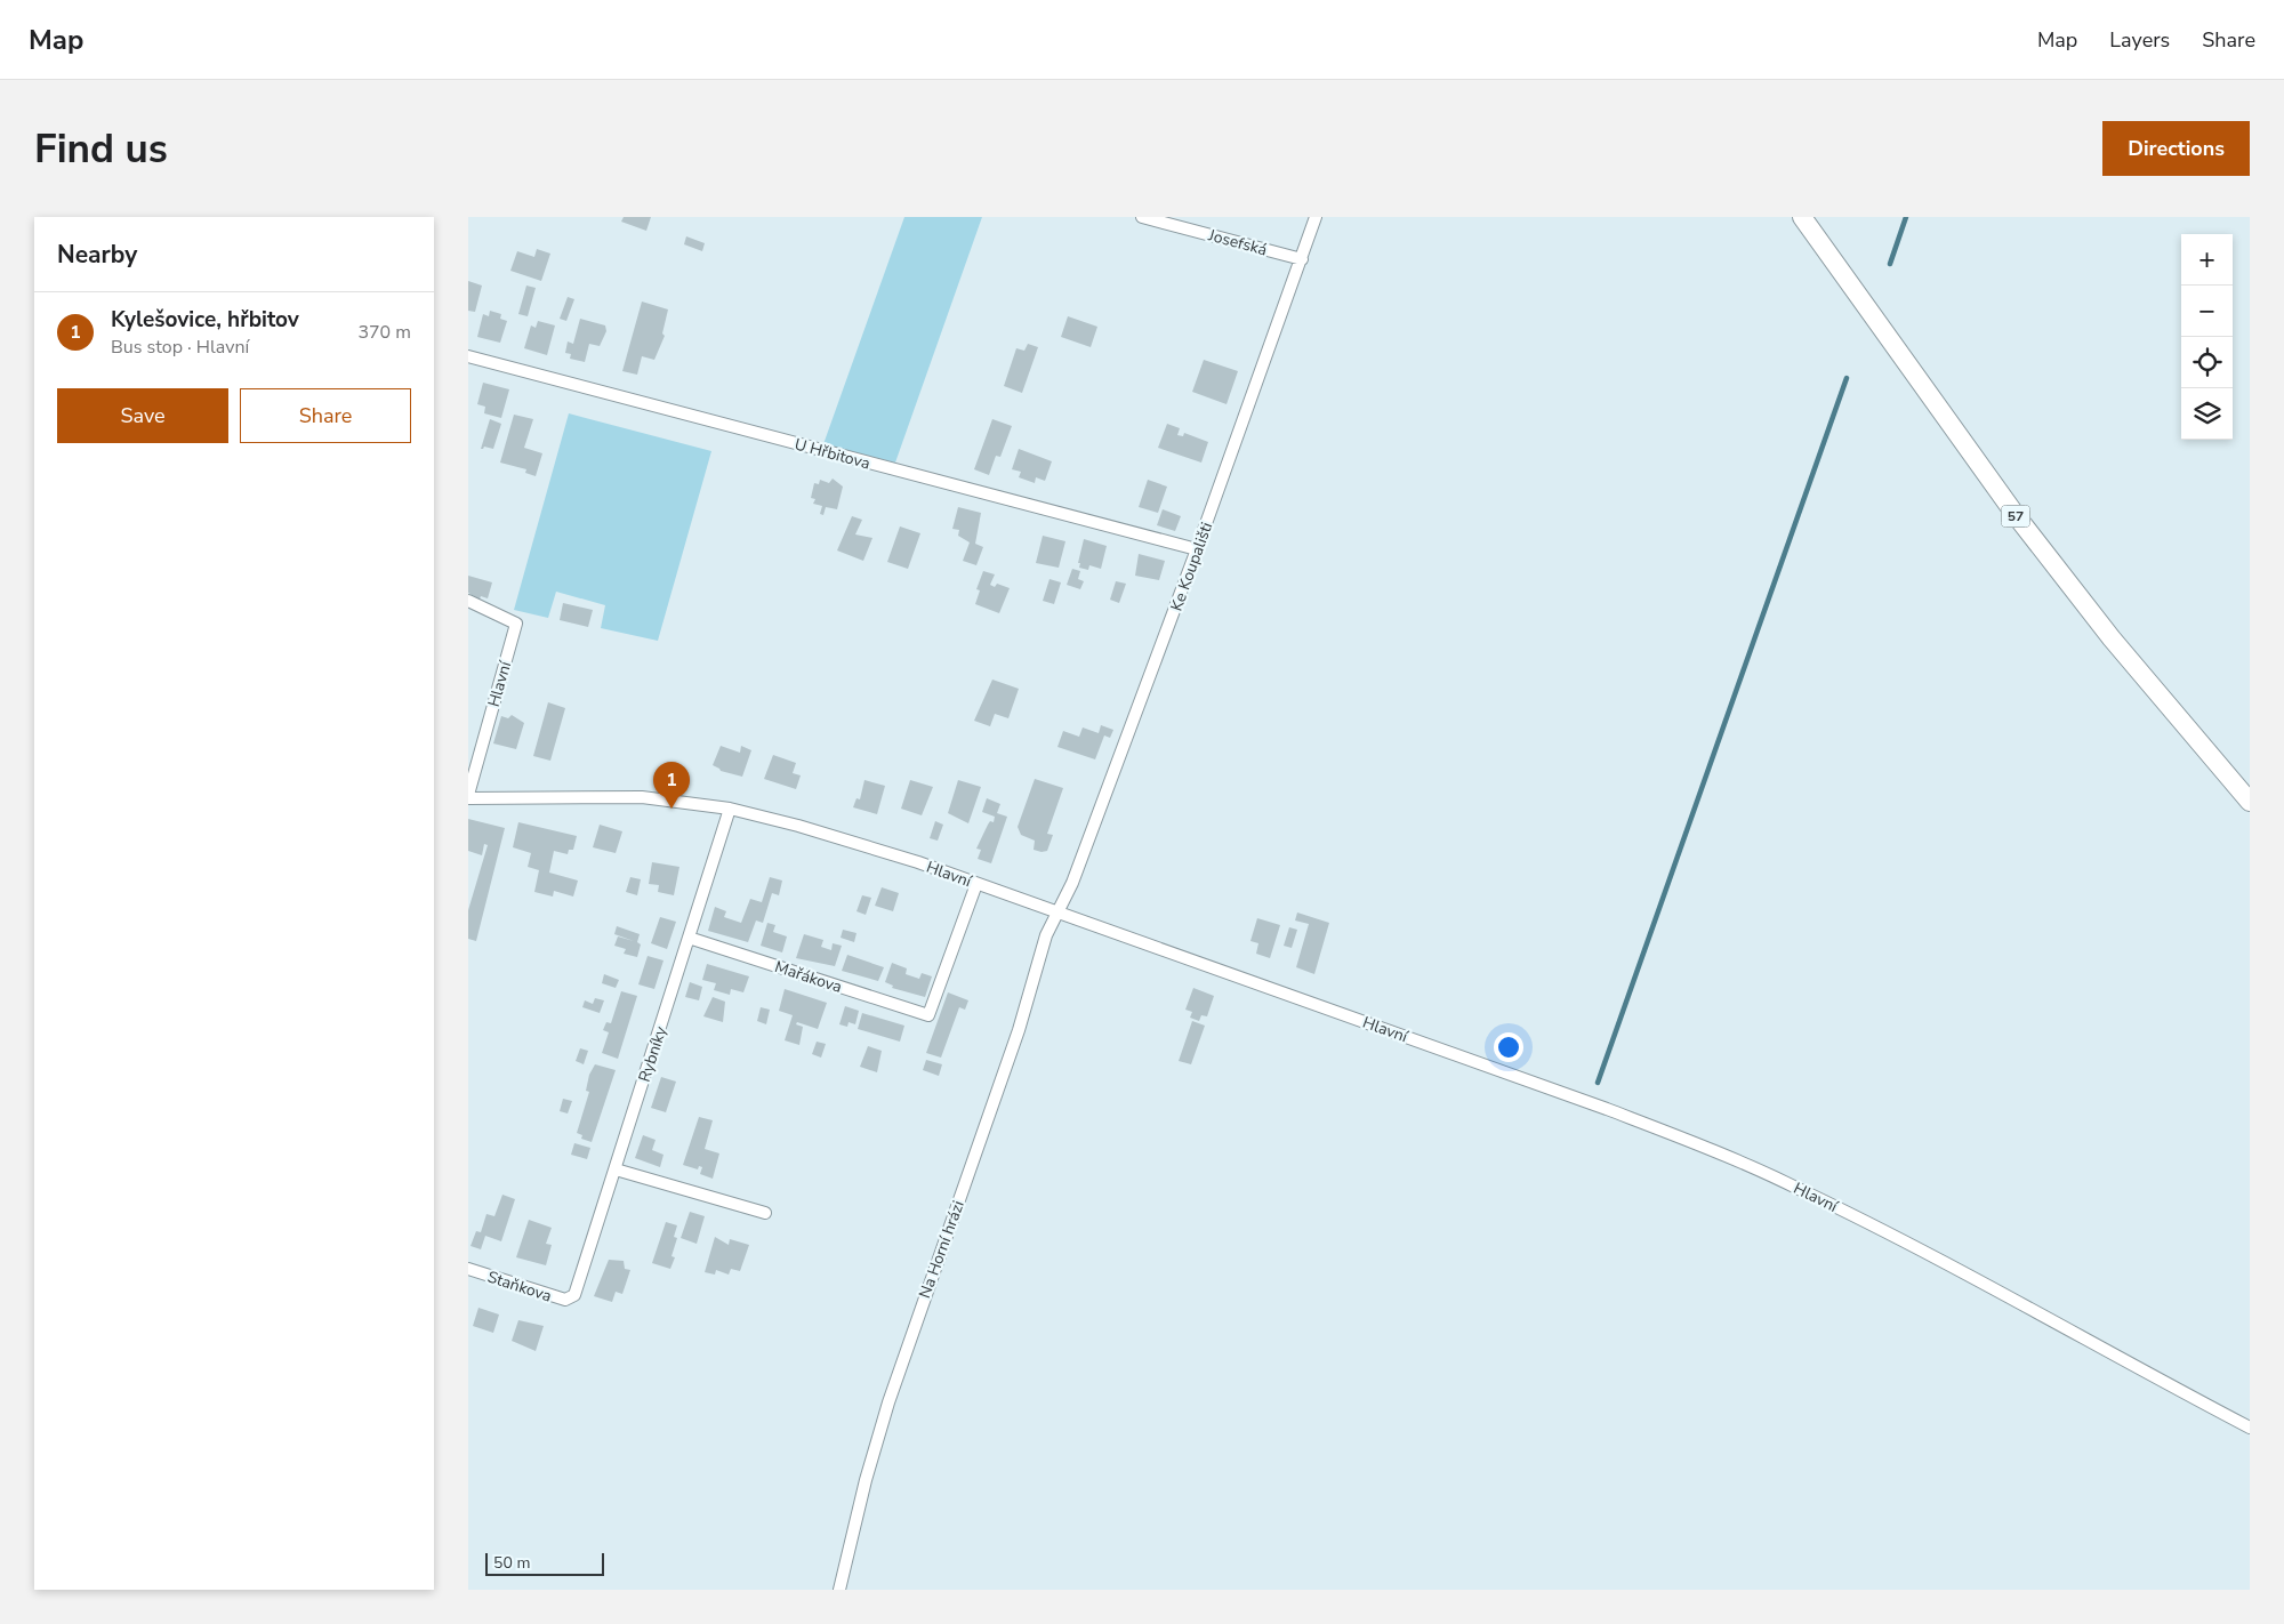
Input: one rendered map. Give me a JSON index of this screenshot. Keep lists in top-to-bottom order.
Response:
{
  "streets": {
    "main road": ["57"],
    "street": [
      "Josefská",
      "U Hřbitova",
      "Ke Koupališti",
      "Hlavní",
      "Mařákova",
      "Rybníky",
      "Na Horní hrázi",
      "Staňkova"
    ]
  },
  "crossings": [
    ["Josefská", "Ke Koupališti"],
    ["U Hřbitova", "Ke Koupališti"],
    ["Ke Koupališti", "Hlavní"],
    ["Ke Koupališti", "Na Horní hrázi"],
    ["Hlavní", "Mařákova"],
    ["Hlavní", "Rybníky"],
    ["Hlavní", "Na Horní hrázi"],
    ["Mařákova", "Rybníky"],
    ["Rybníky", "Staňkova"]
  ],
  "scale_bar": "50 m",
  "page": {
    "header": "Map",
    "nav": ["Map", "Layers", "Share"],
    "buttons": [
      "Directions",
      ["Save", "Share"]
    ],
    "title": "Find us",
    "heading": "Nearby",
    "map_buttons": ["+", "−"],
    "list": [
      {
        "mark": "1",
        "name": "Kylešovice, hřbitov",
        "note": "Bus stop · Hlavní",
        "value": "370 m"
      }
    ],
    "pins": "1",
    "scale": "50 m"
  }
}
